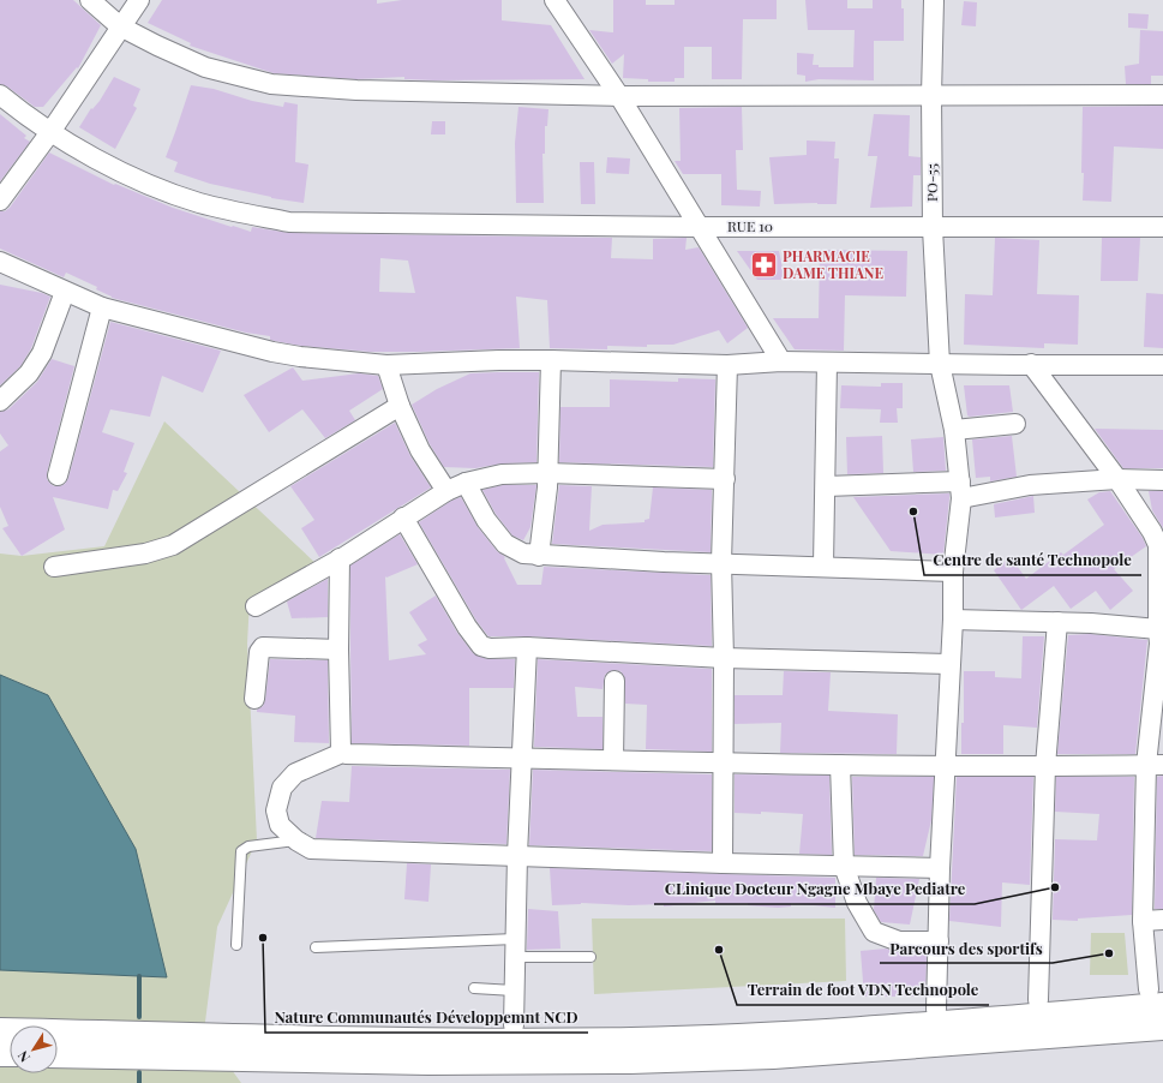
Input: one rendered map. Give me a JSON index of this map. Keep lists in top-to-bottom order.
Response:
{
  "streets": {
    "street": ["PO-55", "RUE 10"]
  },
  "crossings": [
    ["PO-55", "RUE 10"]
  ],
  "places": {
    "pharmacy": ["PHARMACIE DAME THIANE"],
    "other": [
      "Centre de santé Technopole",
      "CLinique Docteur Ngagne Mbaye Pediatre",
      "Nature Communautés Développemnt NCD",
      "Terrain de foot VDN Technopole",
      "Parcours des sportifs"
    ]
  },
  "north": "bottom left"
}
